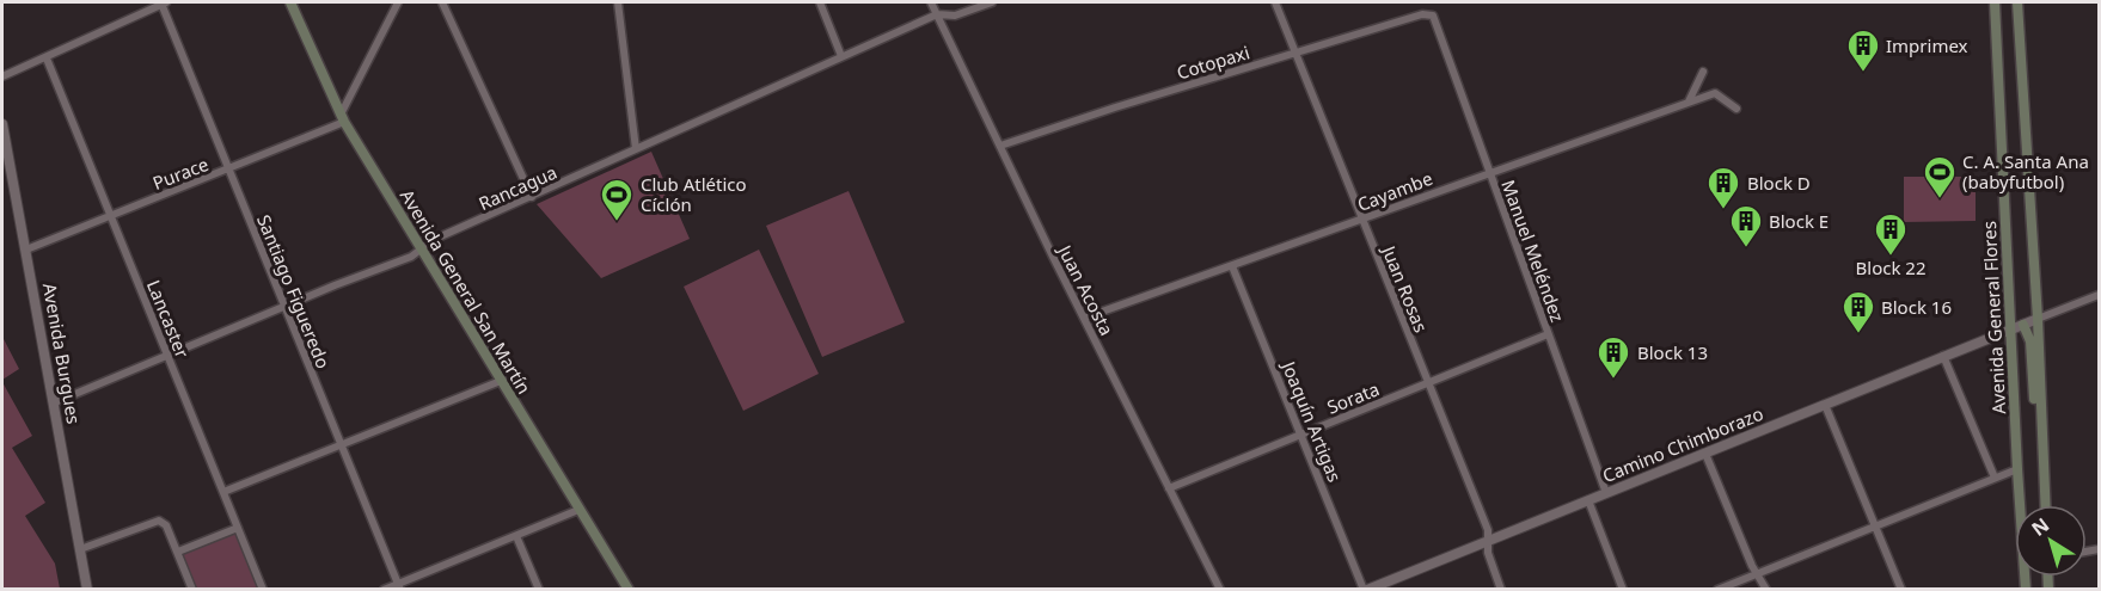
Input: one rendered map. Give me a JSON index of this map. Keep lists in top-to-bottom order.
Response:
{
  "streets": {
    "main road": ["Avenida General San Martín", "Avenida General Flores"],
    "street": [
      "Cotopaxi",
      "Purace",
      "Rancagua",
      "Cayambe",
      "Manuel Meléndez",
      "Juan Rosas",
      "Juan Acosta",
      "Santiago Figueredo",
      "Lancaster",
      "Avenida Burgues",
      "Sorata",
      "Joaquín Artigas",
      "Camino Chimborazo"
    ]
  },
  "crossings": [
    ["Cotopaxi", "Manuel Meléndez"],
    ["Cotopaxi", "Juan Rosas"],
    ["Cotopaxi", "Juan Acosta"],
    ["Purace", "Santiago Figueredo"],
    ["Purace", "Avenida General San Martín"],
    ["Purace", "Lancaster"],
    ["Purace", "Avenida Burgues"],
    ["Rancagua", "Juan Acosta"],
    ["Rancagua", "Santiago Figueredo"],
    ["Rancagua", "Avenida General San Martín"],
    ["Rancagua", "Lancaster"],
    ["Rancagua", "Avenida Burgues"],
    ["Cayambe", "Manuel Meléndez"],
    ["Cayambe", "Juan Rosas"],
    ["Cayambe", "Juan Acosta"],
    ["Cayambe", "Joaquín Artigas"],
    ["Manuel Meléndez", "Sorata"],
    ["Manuel Meléndez", "Camino Chimborazo"],
    ["Juan Rosas", "Sorata"],
    ["Juan Rosas", "Camino Chimborazo"],
    ["Juan Acosta", "Sorata"],
    ["Avenida General Flores", "Camino Chimborazo"],
    ["Sorata", "Joaquín Artigas"],
    ["Joaquín Artigas", "Camino Chimborazo"]
  ],
  "places": {
    "building": [
      "Imprimex",
      "Block D",
      "Block E",
      "Block 22",
      "Block 16",
      "Block 13"
    ],
    "sports": ["C. A. Santa Ana (babyfutbol)", "Club Atlético Cíclón"]
  },
  "north": "top left"
}
